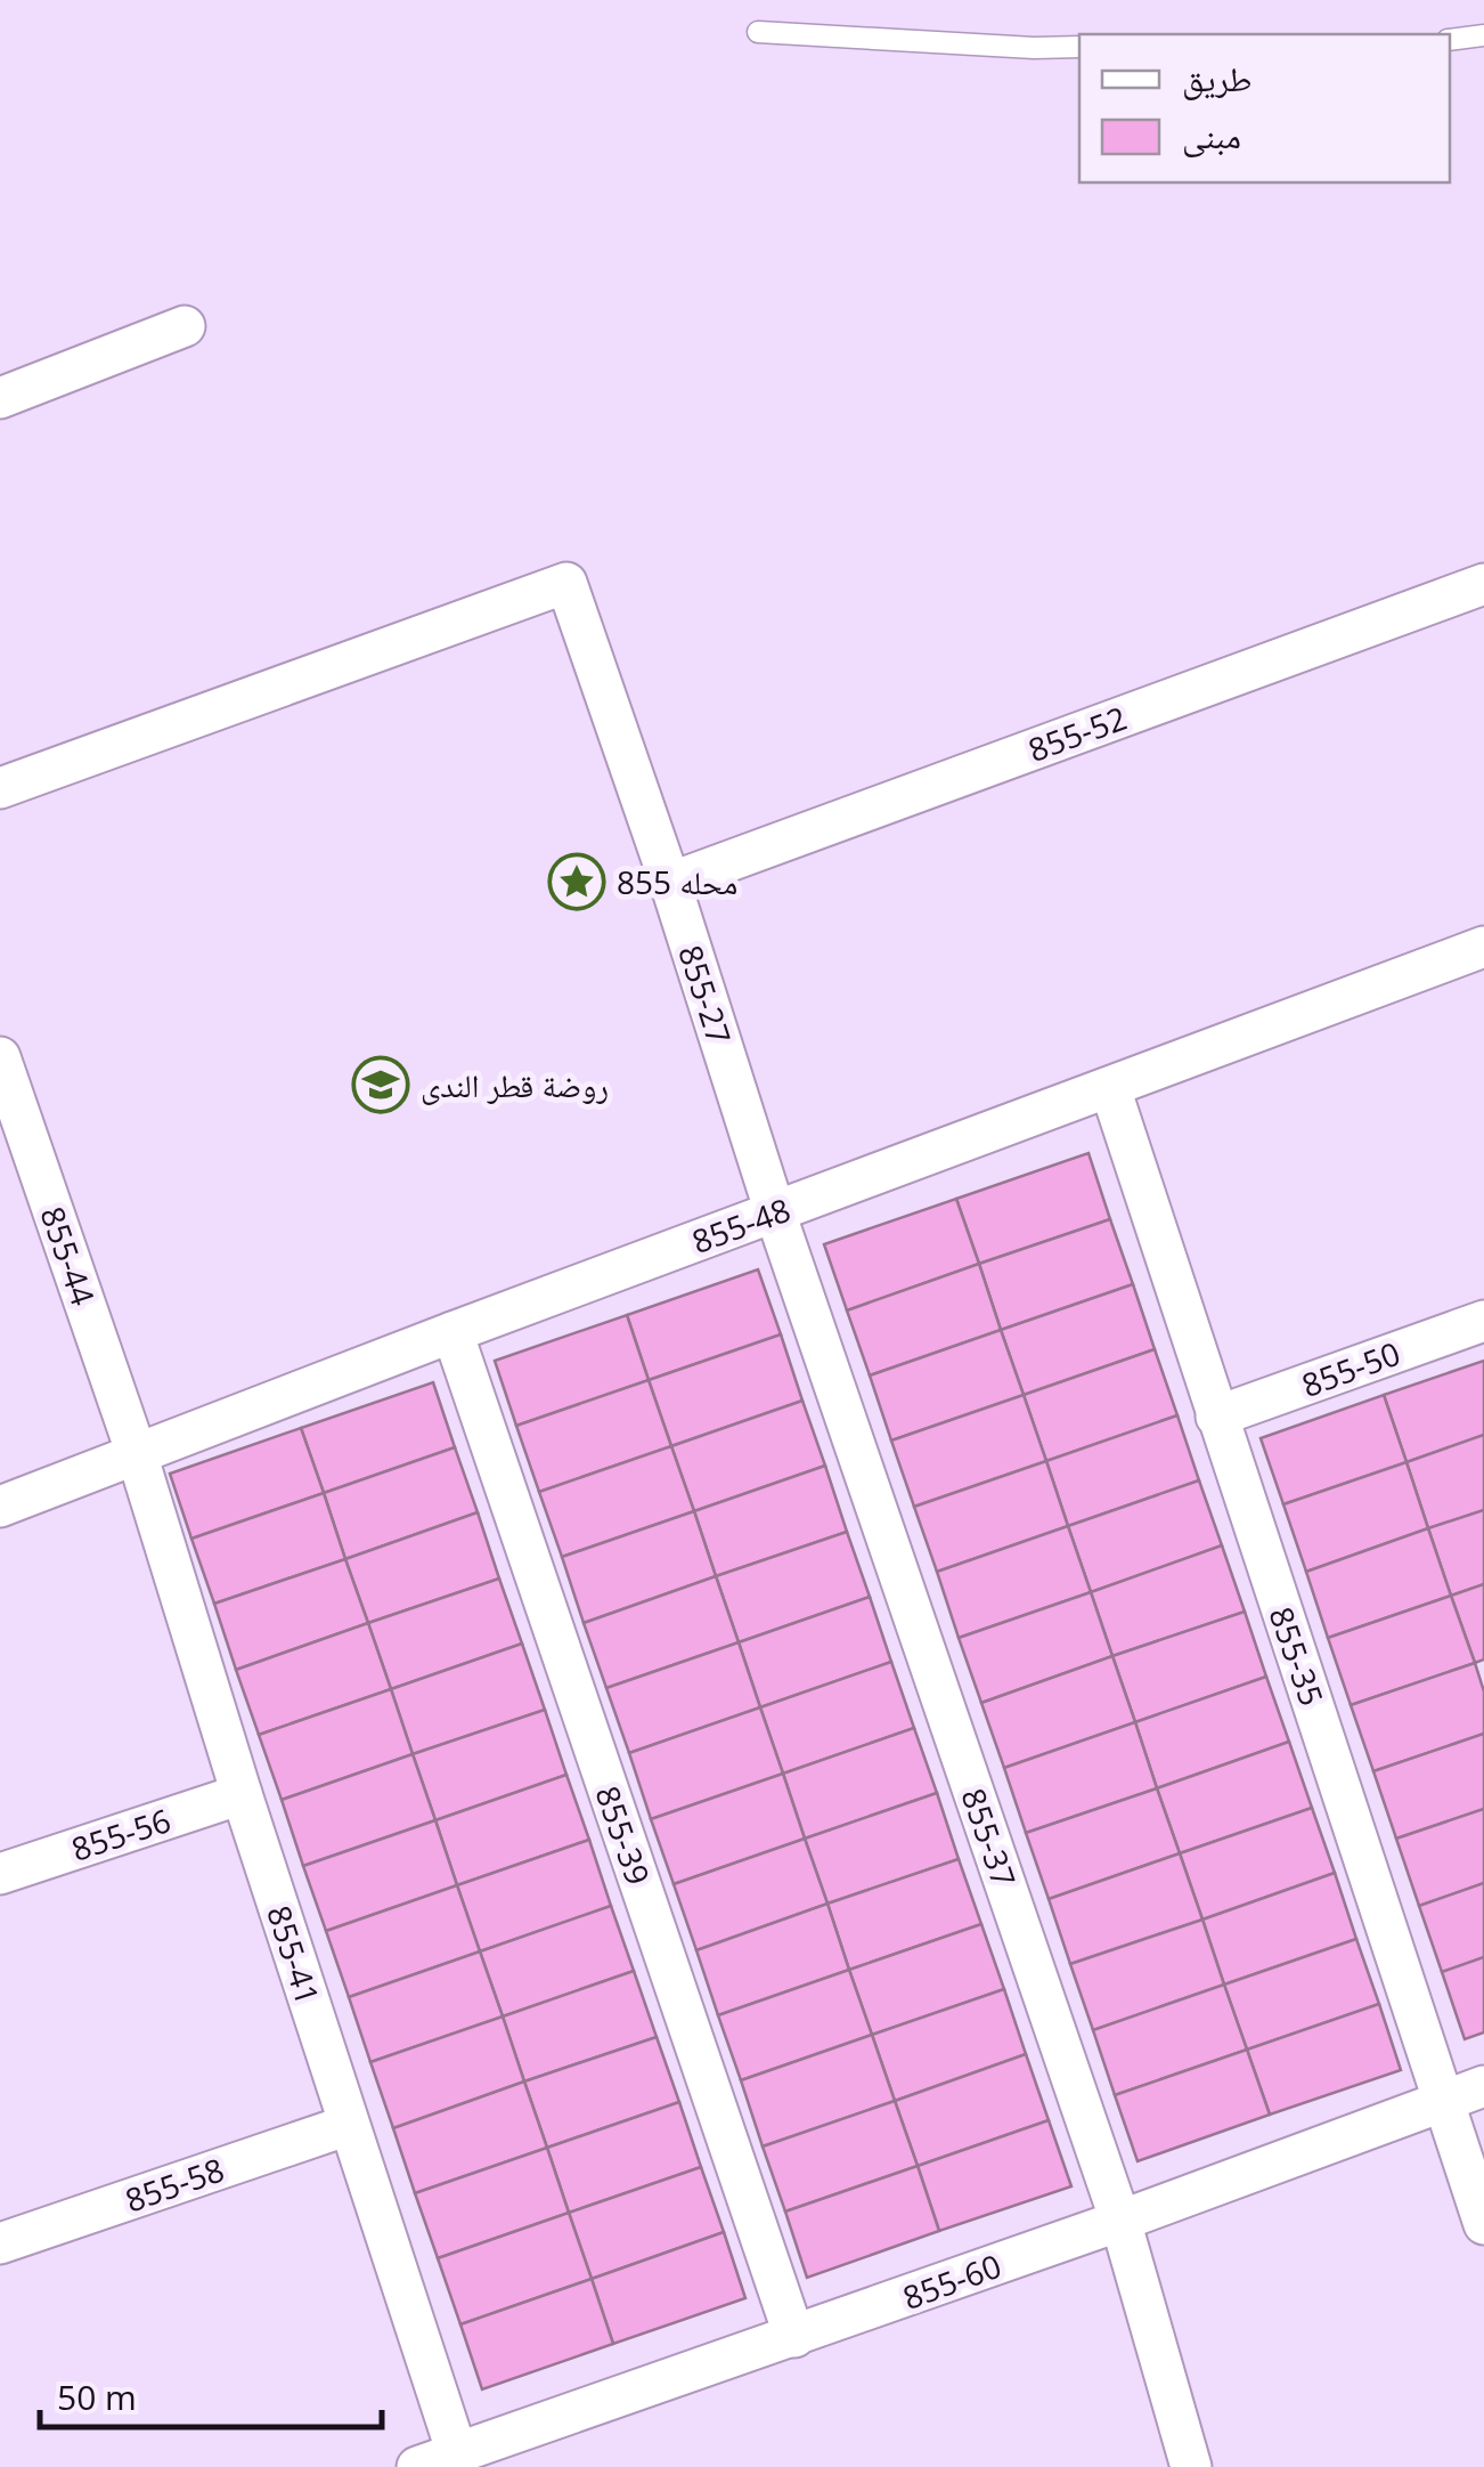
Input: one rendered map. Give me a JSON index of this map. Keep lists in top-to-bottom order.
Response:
{
  "streets": {
    "street": [
      "855-52",
      "855-27",
      "855-48",
      "855-44",
      "855-50",
      "855-35",
      "855-56",
      "855-39",
      "855-37",
      "855-41",
      "855-58",
      "855-60"
    ]
  },
  "crossings": [
    ["855-52", "855-27"],
    ["855-27", "855-48"],
    ["855-27", "855-37"],
    ["855-48", "855-44"],
    ["855-48", "855-35"],
    ["855-48", "855-39"],
    ["855-48", "855-37"],
    ["855-48", "855-41"],
    ["855-44", "855-41"],
    ["855-50", "855-35"],
    ["855-35", "855-60"],
    ["855-56", "855-41"],
    ["855-39", "855-60"],
    ["855-37", "855-60"],
    ["855-41", "855-58"],
    ["855-41", "855-60"]
  ],
  "places": {
    "place": ["محله 855"],
    "school or university": ["روضة قطر الندى"]
  },
  "legend": ["طريق", "مبنى"],
  "scale_bar": "50 m"
}
